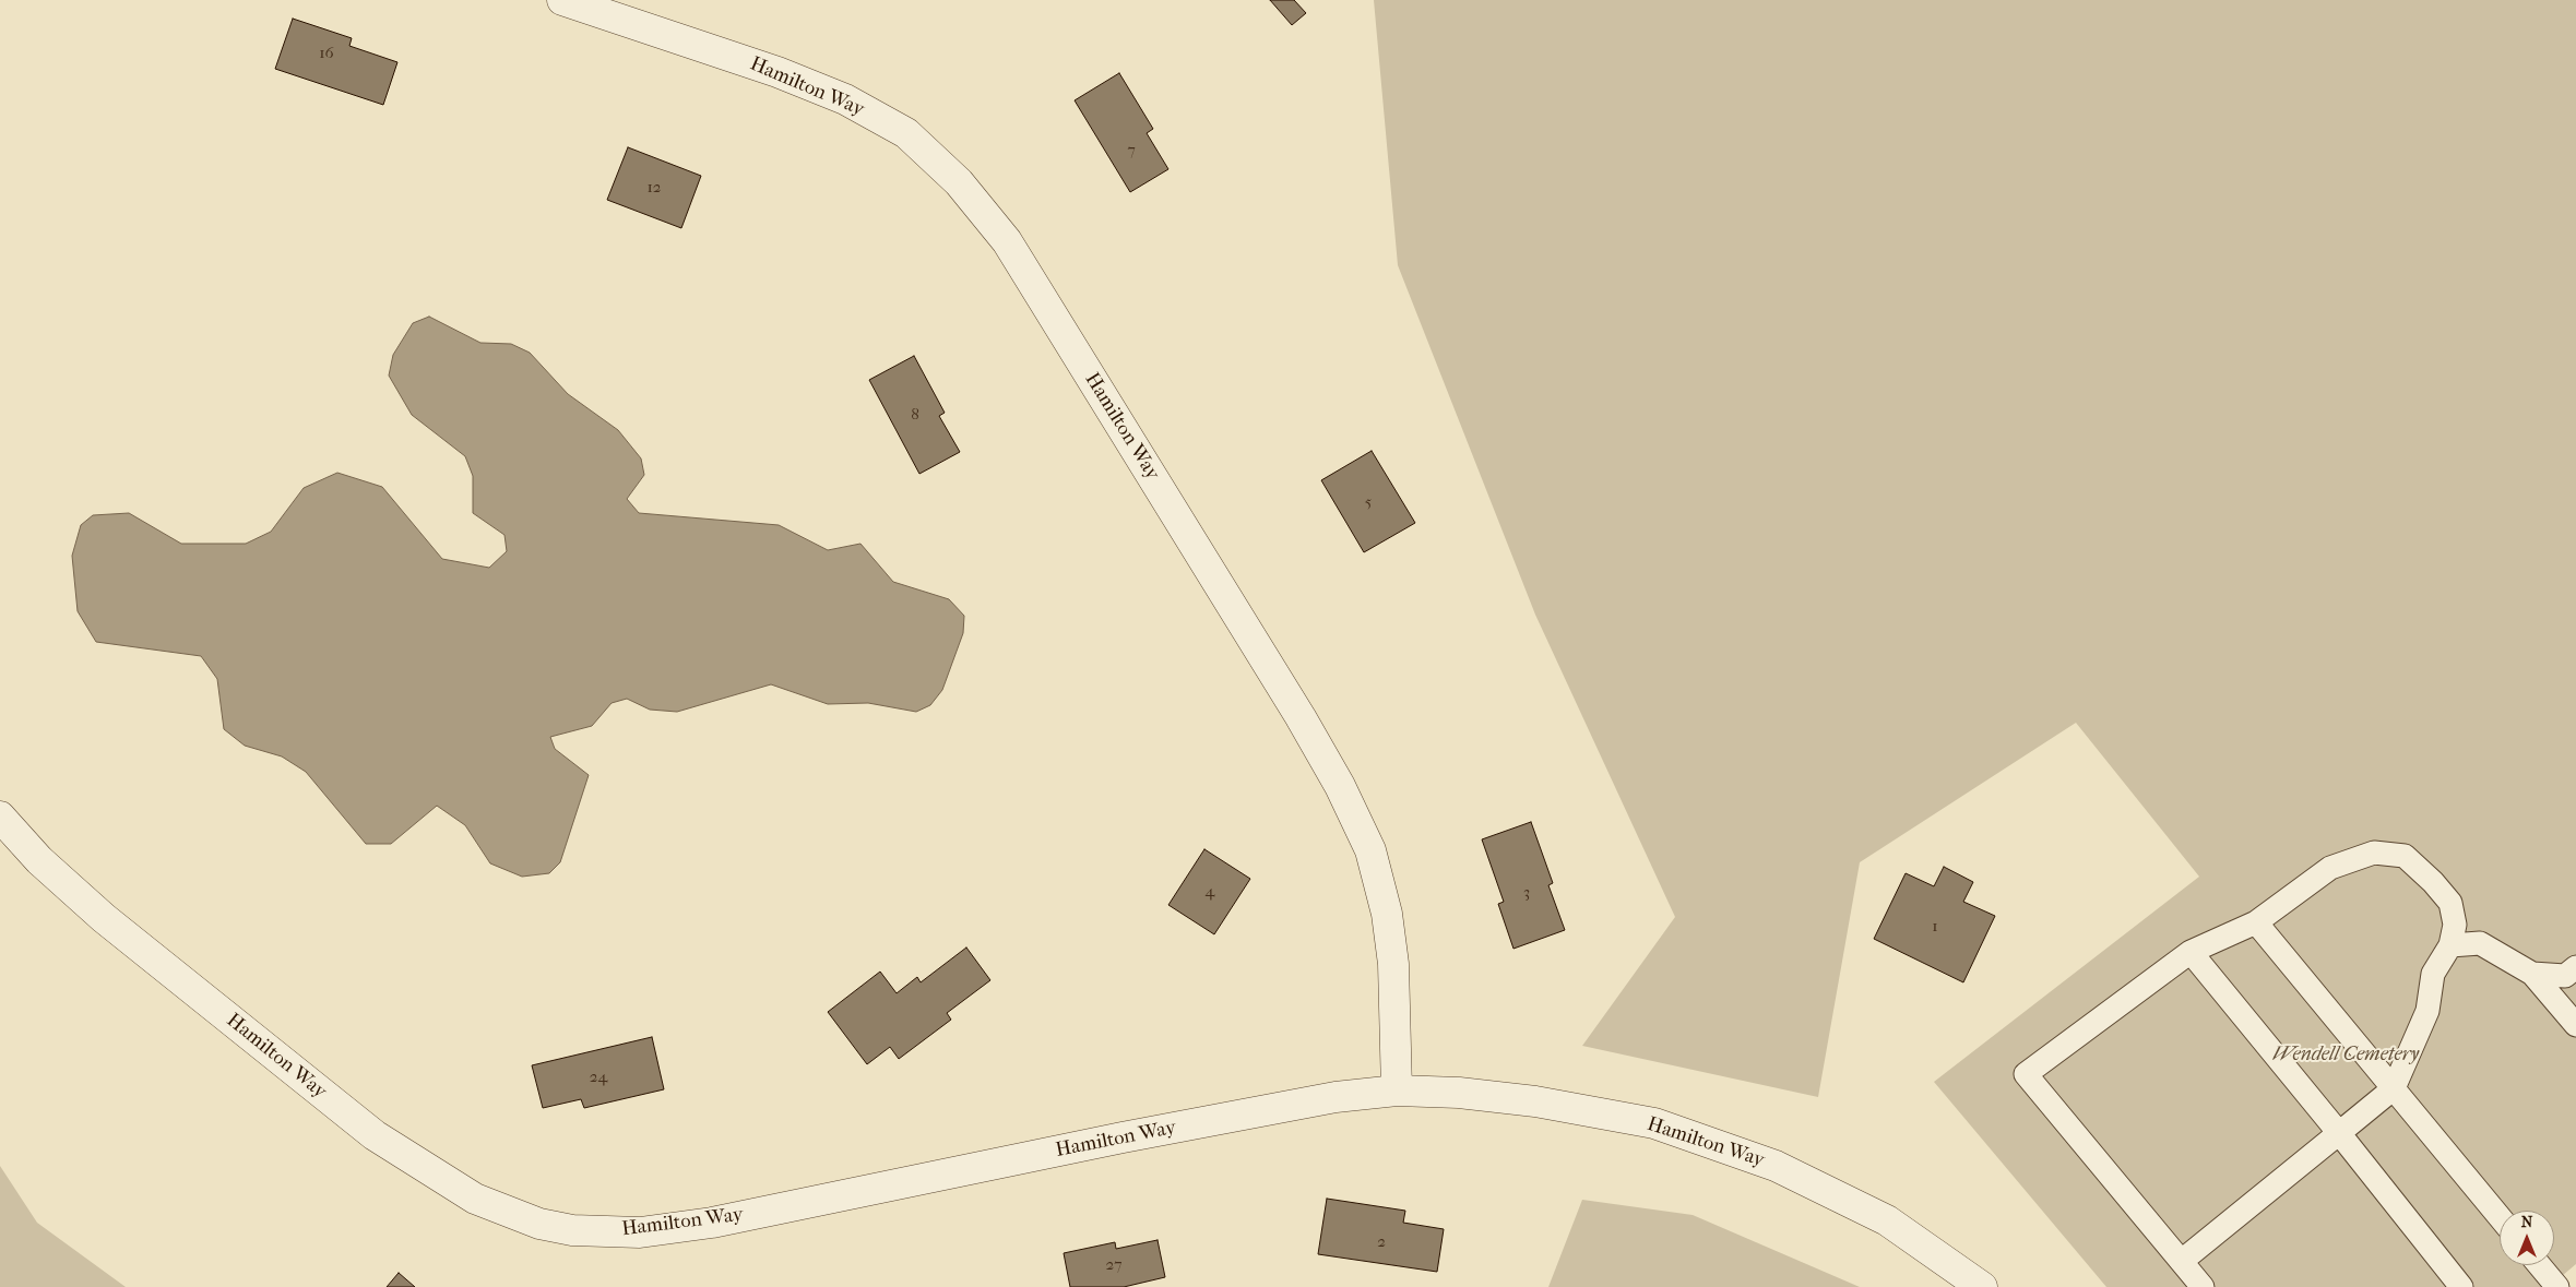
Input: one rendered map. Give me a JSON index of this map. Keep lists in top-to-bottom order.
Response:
{
  "streets": {
    "street": ["Hamilton Way"]
  },
  "parks": ["Wendell Cemetery"],
  "house_numbers": [
    "16",
    "7",
    "12",
    "8",
    "5",
    "4",
    "3",
    "1",
    "24",
    "2",
    "27"
  ],
  "north": "top"
}
